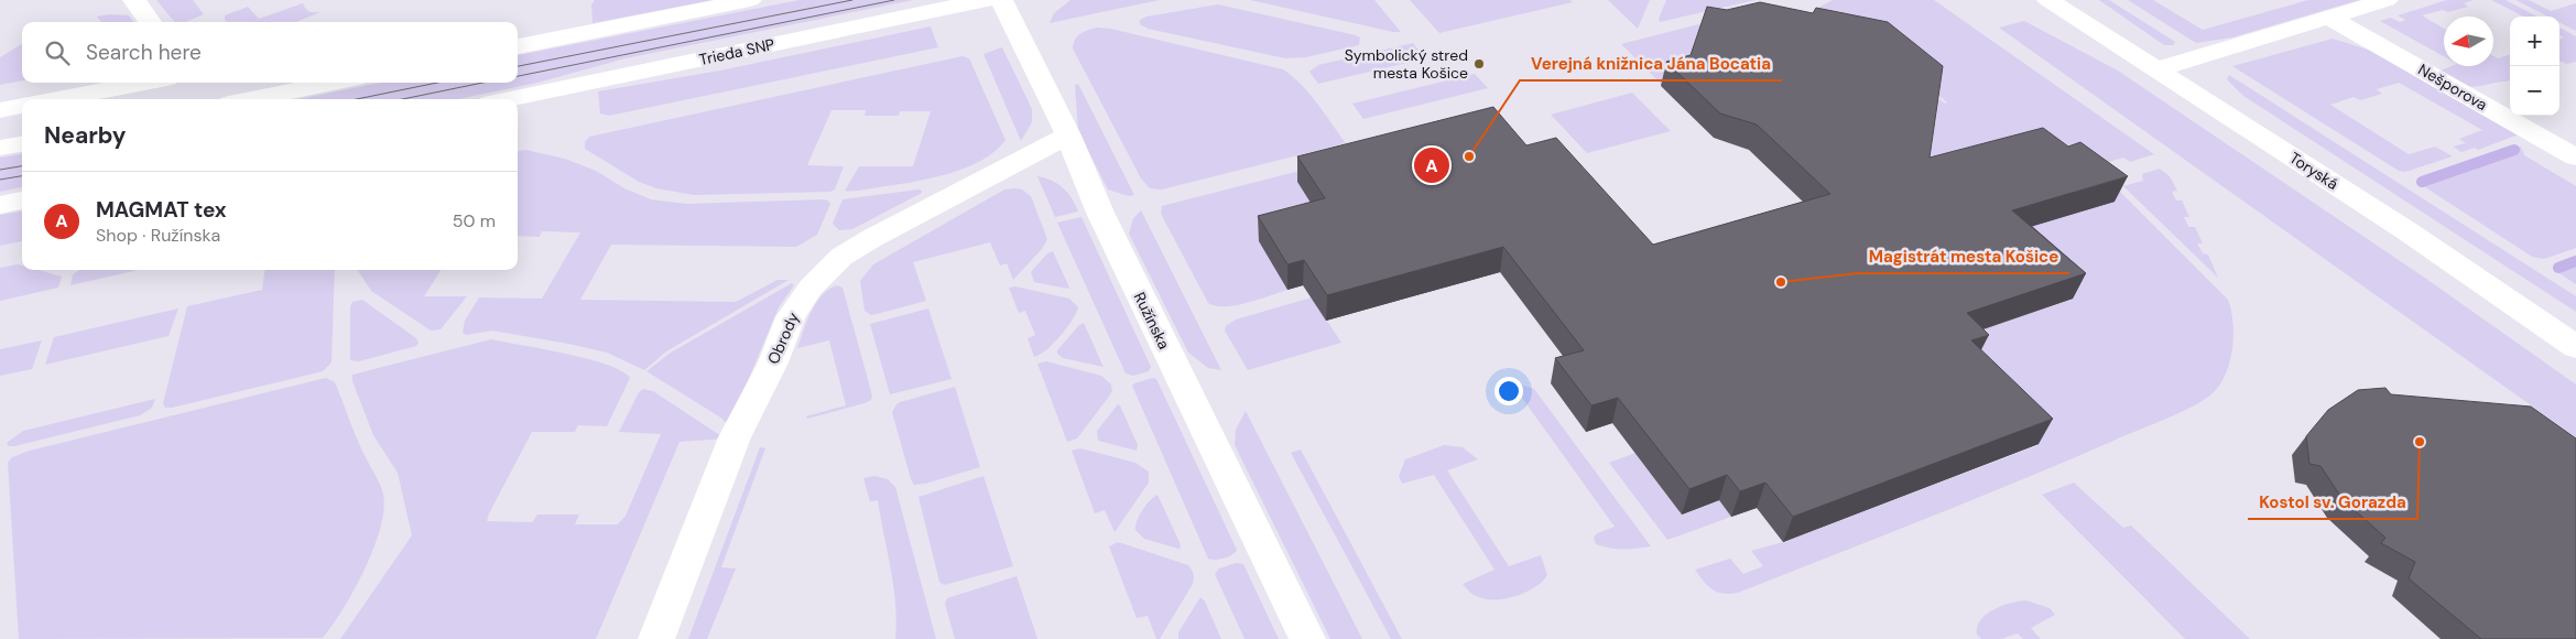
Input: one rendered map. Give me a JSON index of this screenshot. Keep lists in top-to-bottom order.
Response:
{
  "streets": {
    "street": [
      "Trieda SNP",
      "Nešporova",
      "Toryská",
      "Ružínska",
      "Obrody"
    ]
  },
  "crossings": [
    ["Ružínska", "Obrody"]
  ],
  "places": [
    "Symbolický stred mesta Košice",
    "Verejná knižnica Jána Bocatia",
    "Magistrát mesta Košice",
    "Kostol sv. Gorazda"
  ],
  "north": "left",
  "page": {
    "map_buttons": ["+", "−"],
    "search": "Search here",
    "heading": "Nearby",
    "pins": "A",
    "list": [
      {
        "mark": "A",
        "name": "MAGMAT tex",
        "note": "Shop · Ružínska",
        "value": "50 m"
      }
    ]
  }
}
